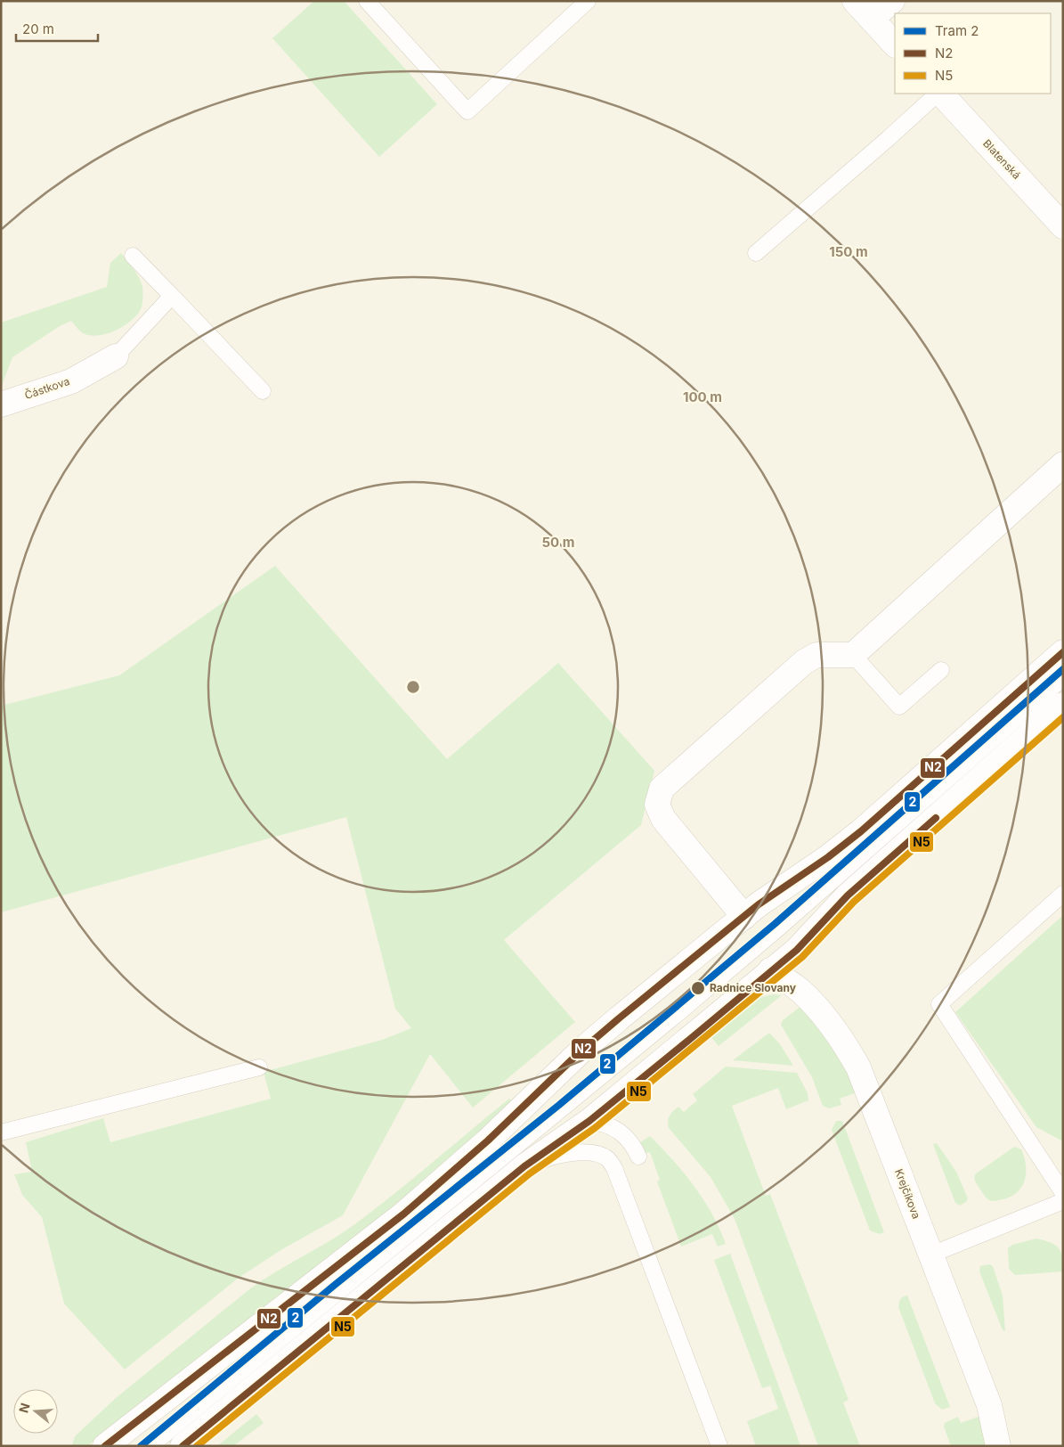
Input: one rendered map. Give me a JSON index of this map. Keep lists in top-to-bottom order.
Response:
{
  "streets": {
    "street": ["Blatenská", "Částkova", "Krejčíkova"]
  },
  "places": ["Radnice Slovany"],
  "lines": ["transit line N2", "tram line 2", "transit line N5"],
  "legend": ["Tram 2", "N2", "N5"],
  "scale_bar": "20 m",
  "north": "left",
  "rings": ["150 m", "100 m", "50 m"]
}
